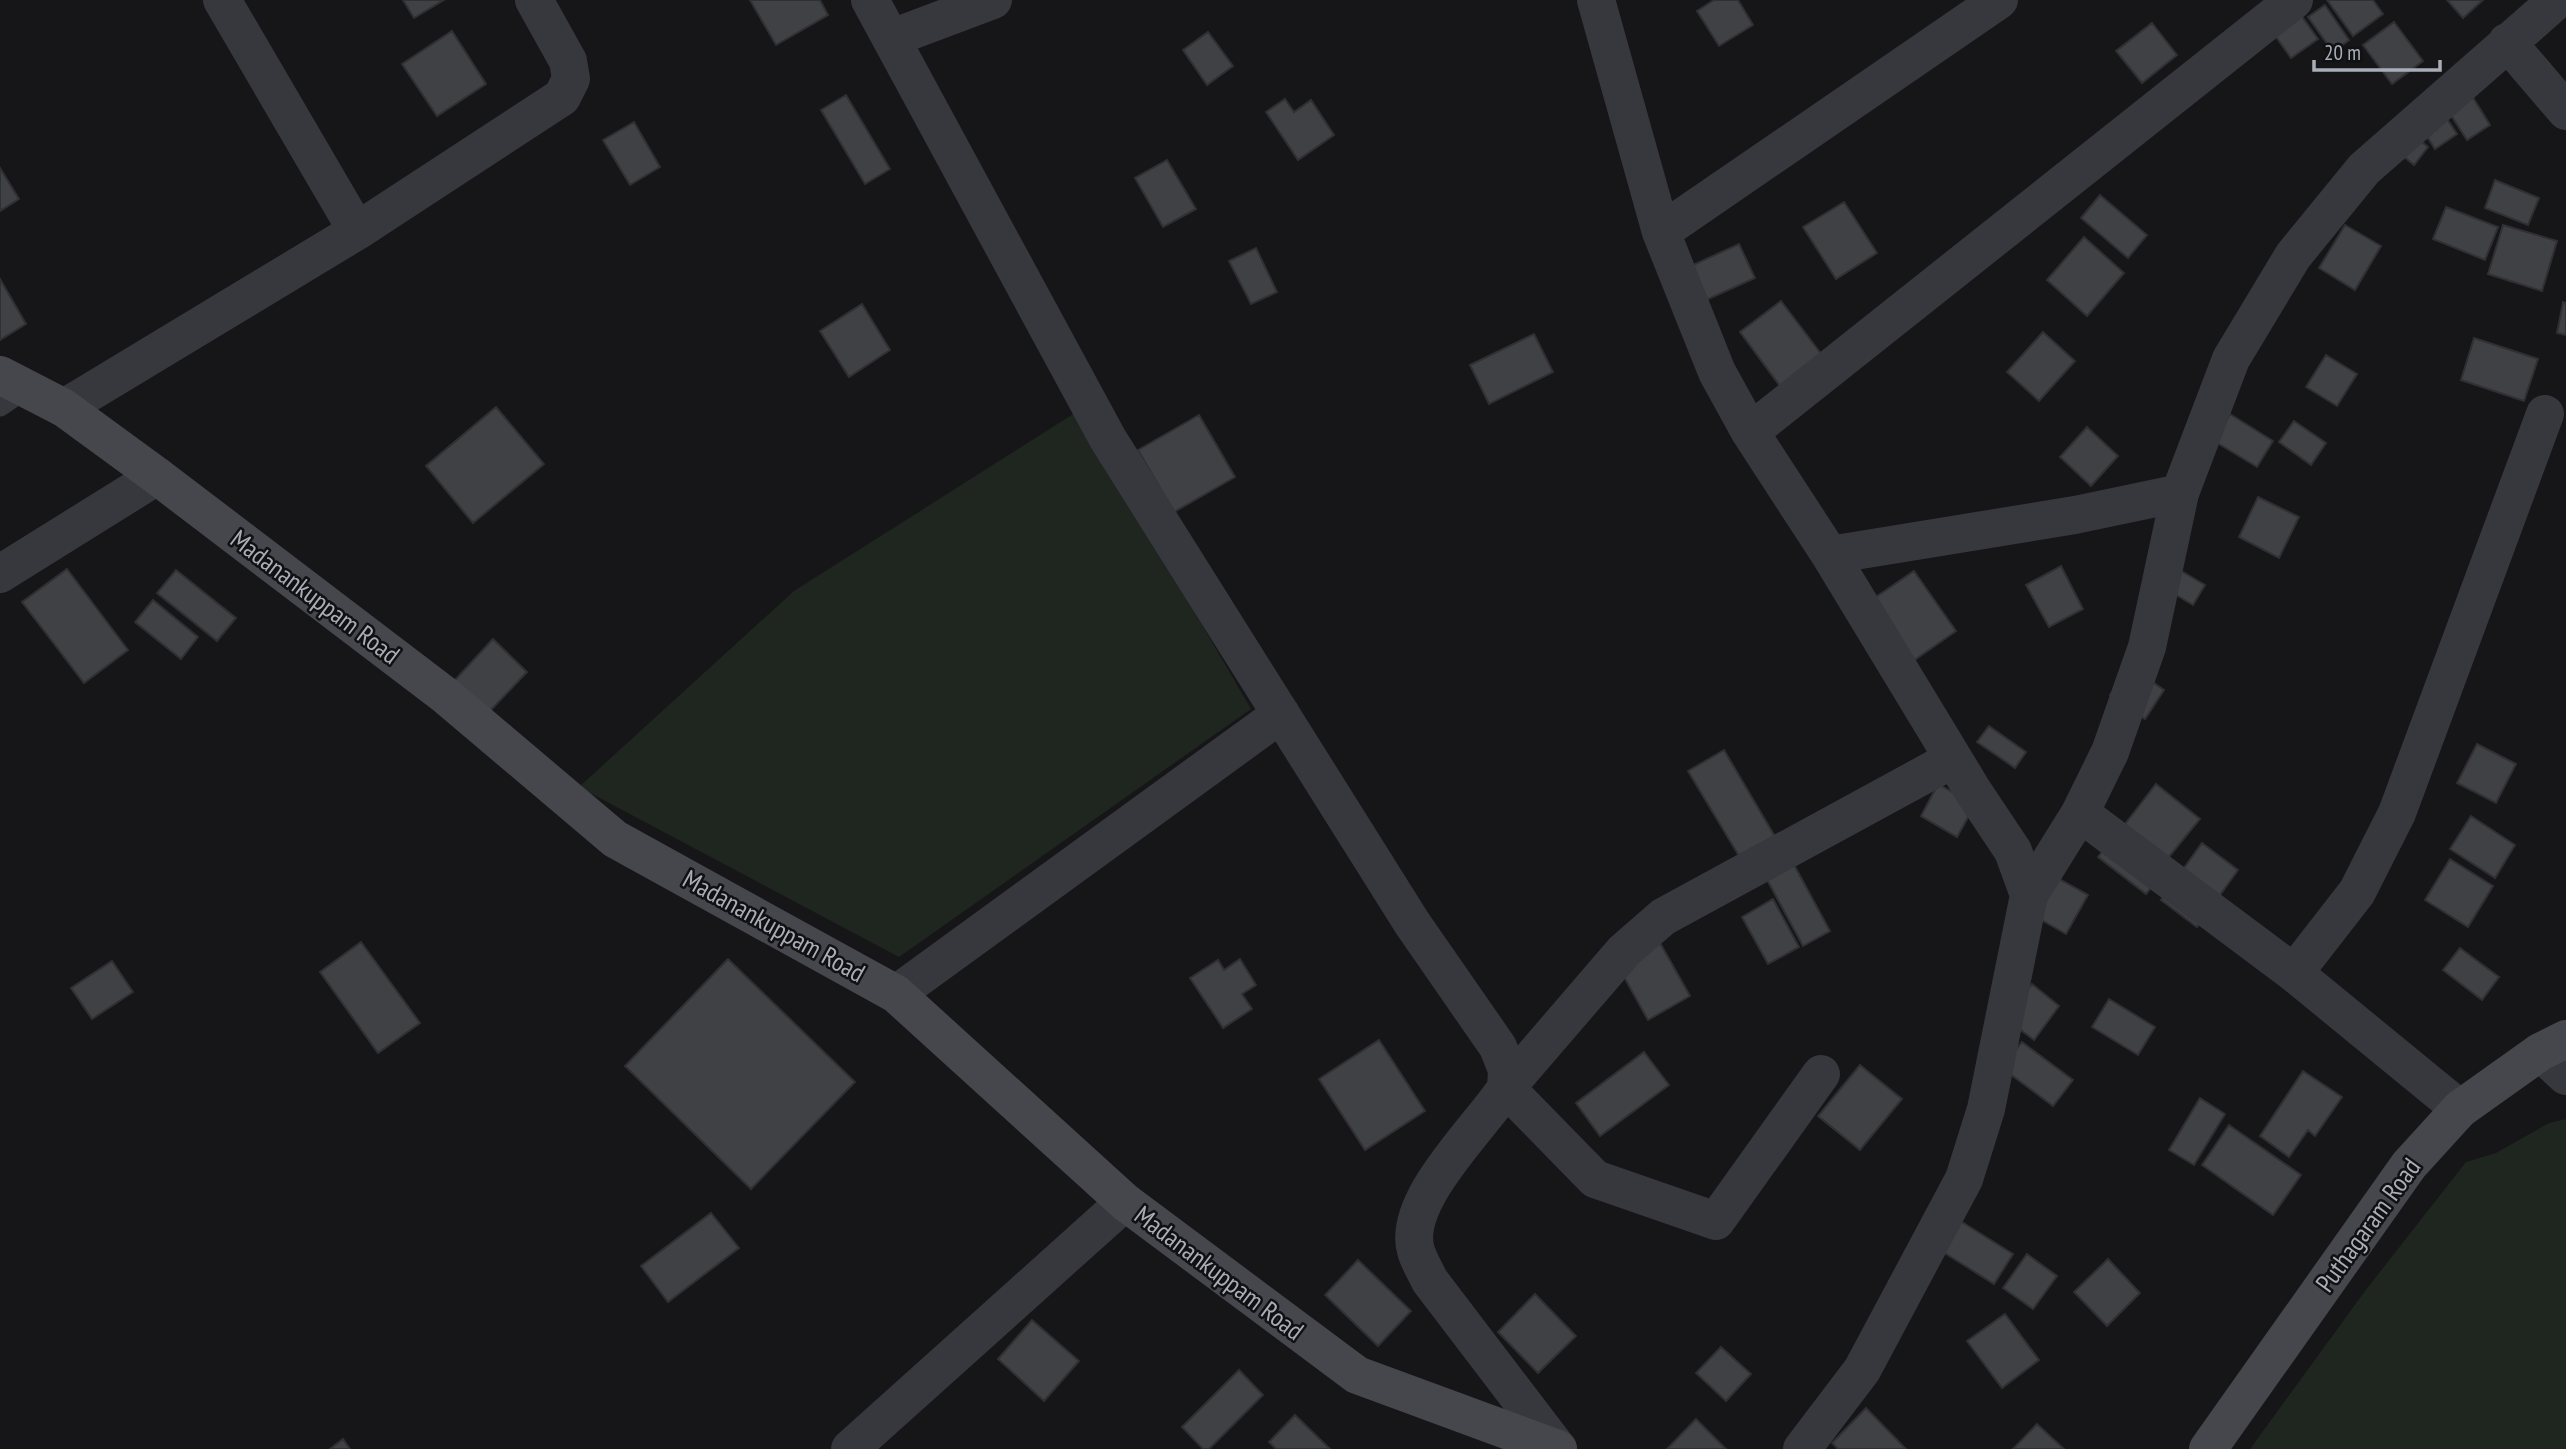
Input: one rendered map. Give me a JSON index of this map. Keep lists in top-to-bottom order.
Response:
{
  "streets": {
    "main road": ["Madanankuppam Road", "Puthagaram Road"]
  },
  "scale_bar": "20 m"
}
